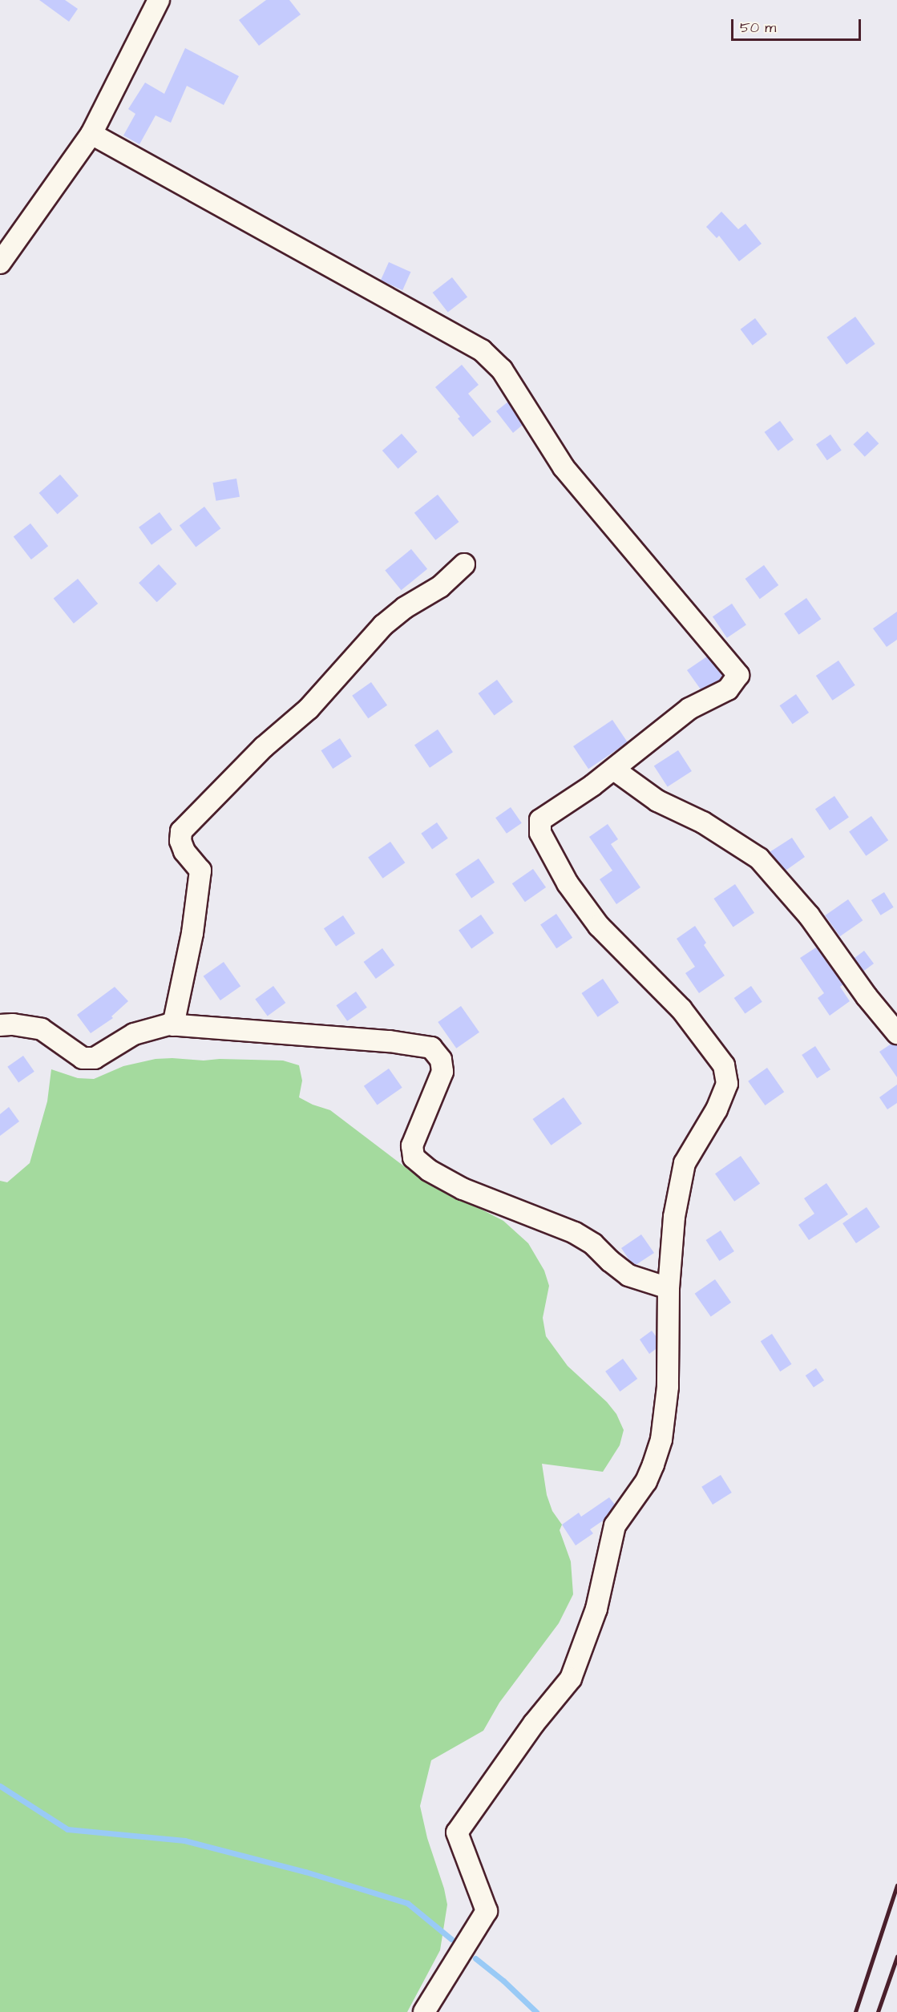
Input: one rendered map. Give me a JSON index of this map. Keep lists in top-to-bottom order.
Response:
{
  "scale_bar": "50 m"
}
